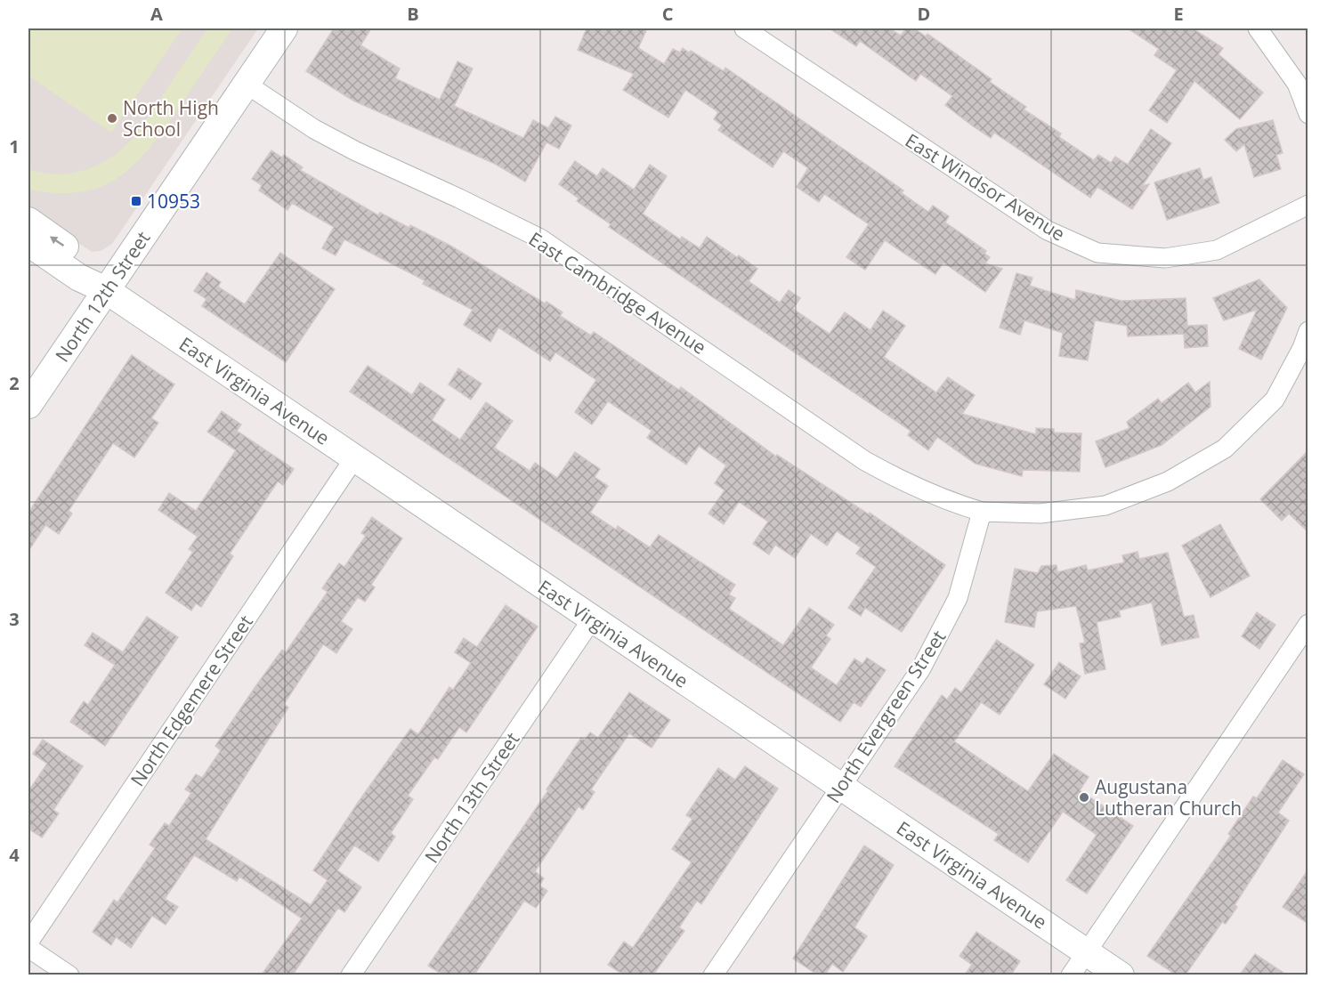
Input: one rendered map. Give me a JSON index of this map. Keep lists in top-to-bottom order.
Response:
{
  "streets": {
    "street": [
      "East Windsor Avenue",
      "East Cambridge Avenue",
      "North 12th Street",
      "East Virginia Avenue",
      "North Edgemere Street",
      "North Evergreen Street",
      "North 13th Street"
    ]
  },
  "crossings": [
    ["East Cambridge Avenue", "North 12th Street"],
    ["East Cambridge Avenue", "North Evergreen Street"],
    ["North 12th Street", "East Virginia Avenue"],
    ["East Virginia Avenue", "North Edgemere Street"],
    ["East Virginia Avenue", "North Evergreen Street"],
    ["East Virginia Avenue", "North 13th Street"]
  ],
  "places": {
    "other": ["North High School", "Augustana Lutheran Church"],
    "transit": ["10953"]
  },
  "grid": {
    "columns": [
      "A",
      "B",
      "C",
      "D",
      "E"
    ],
    "rows": [
      "1",
      "2",
      "3",
      "4"
    ]
  }
}
